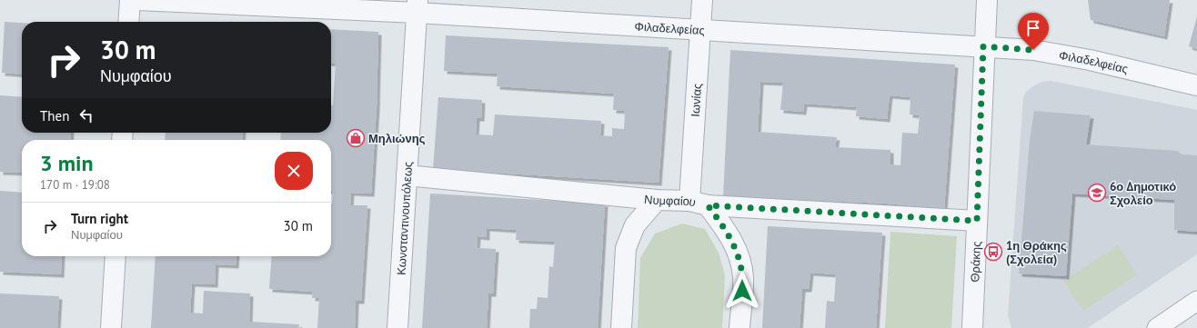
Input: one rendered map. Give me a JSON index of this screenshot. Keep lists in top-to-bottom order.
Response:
{
  "streets": {
    "street": [
      "Φιλαδελφείας",
      "Ιωνίας",
      "Νυμφαίου",
      "Κωνσταντινουπόλεως",
      "Θράκης"
    ]
  },
  "crossings": [
    ["Φιλαδελφείας", "Ιωνίας"],
    ["Φιλαδελφείας", "Κωνσταντινουπόλεως"],
    ["Φιλαδελφείας", "Θράκης"],
    ["Ιωνίας", "Νυμφαίου"],
    ["Νυμφαίου", "Κωνσταντινουπόλεως"],
    ["Νυμφαίου", "Θράκης"]
  ],
  "places": {
    "shop": ["Μηλιώνης"],
    "school or university": ["6ο Δημοτικό Σχολείο"],
    "bus stop": ["1η Θράκης (Σχολεία)"]
  },
  "page": {
    "turn": ["30 m", "Νυμφαίου"],
    "then": "Then",
    "heading": ["3 min", "170 m · 19:08"],
    "list": [
      {
        "name": "Turn right",
        "note": "Νυμφαίου",
        "value": "30 m"
      }
    ]
  }
}
